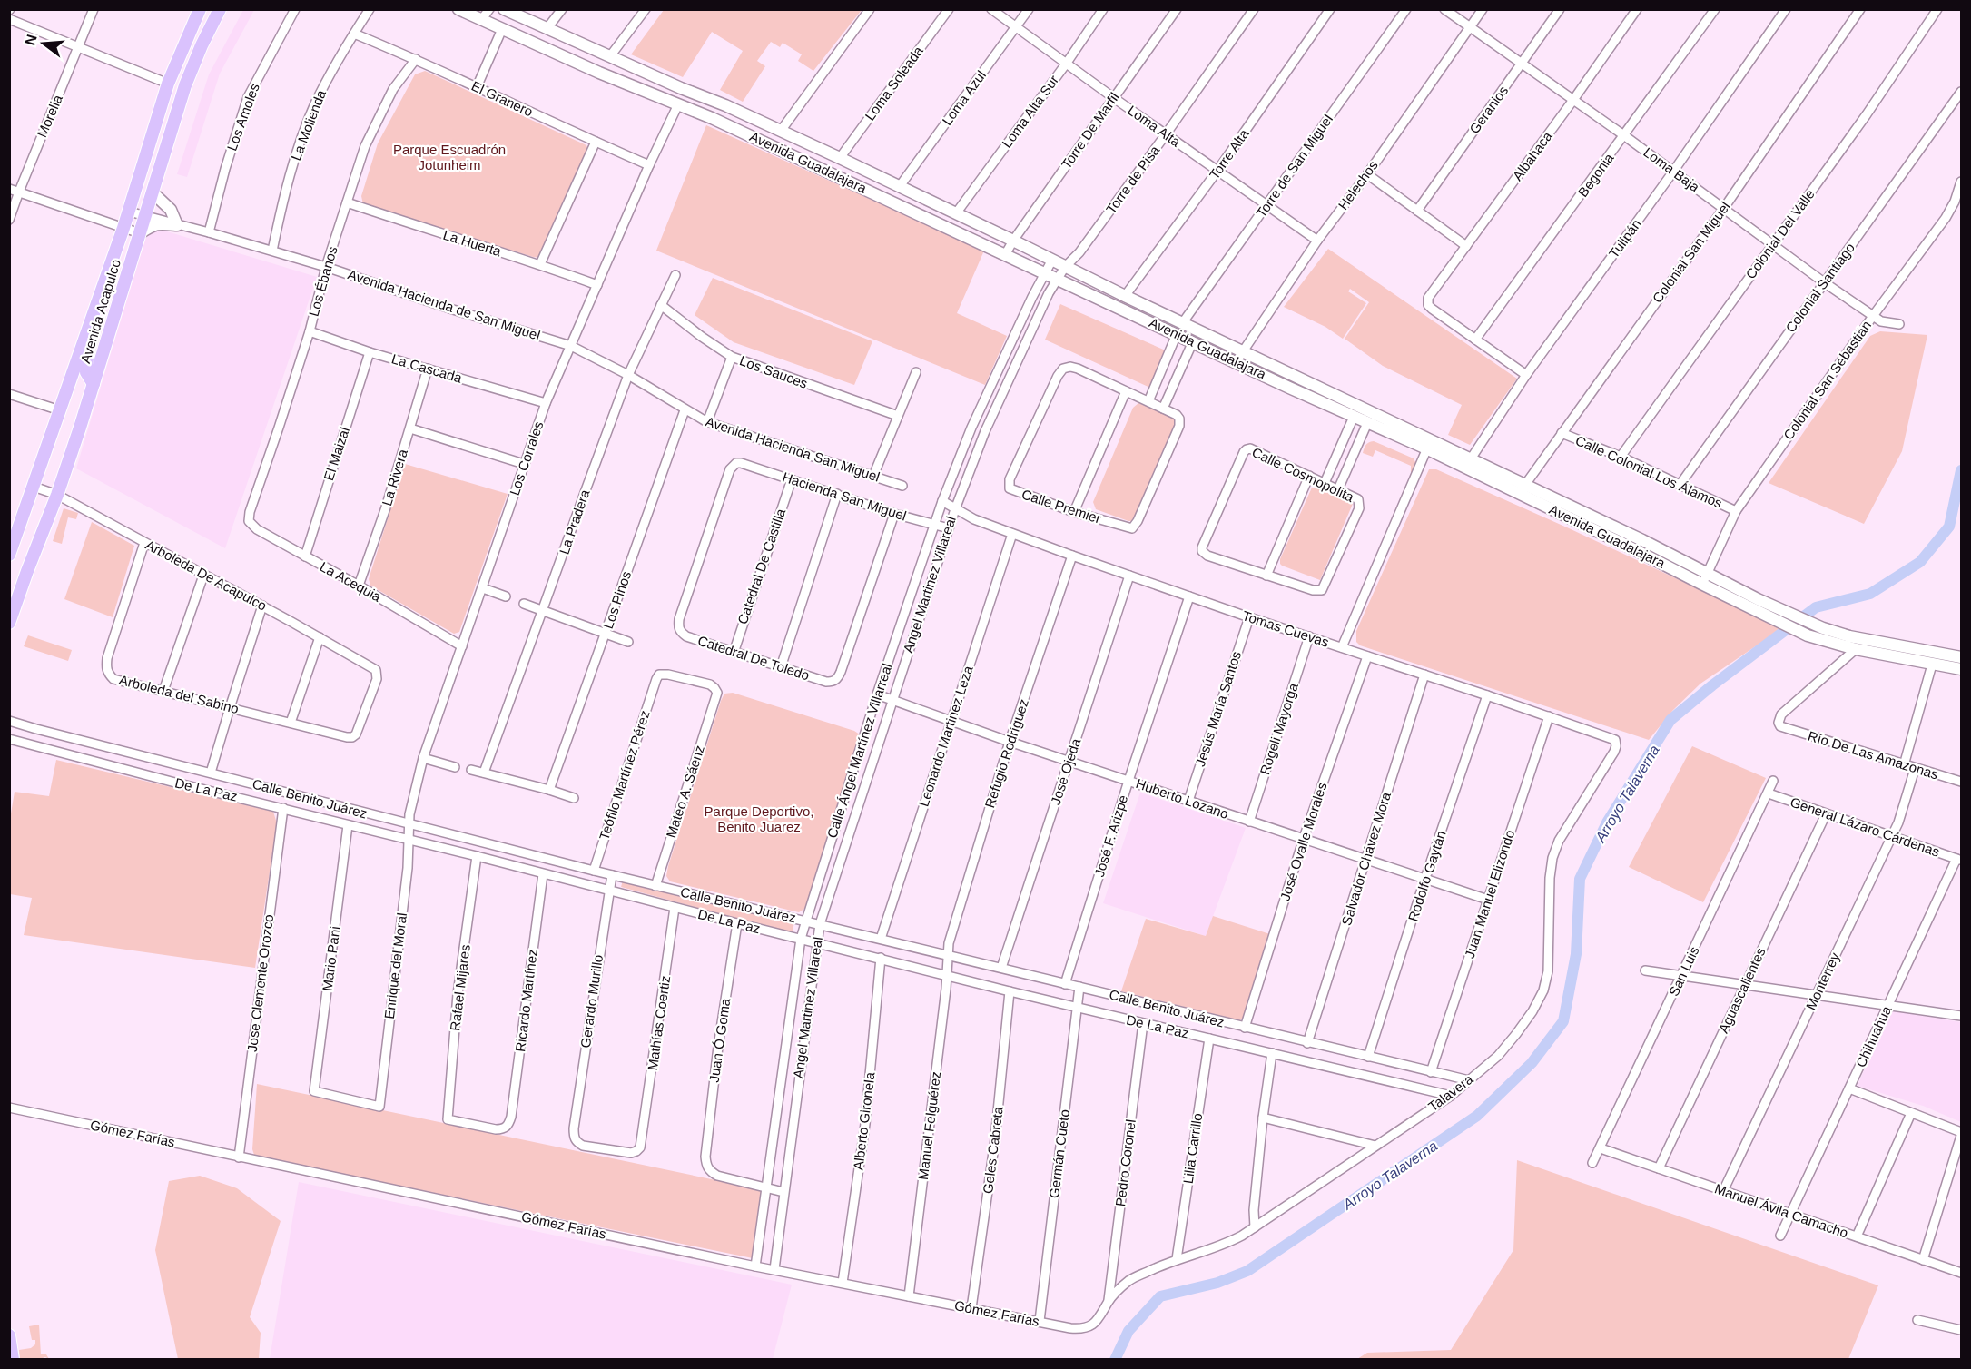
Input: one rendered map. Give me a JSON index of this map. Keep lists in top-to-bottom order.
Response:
{
  "streets": {
    "main road": ["Avenida Guadalajara", "Avenida Acapulco"],
    "street": [
      "Loma Soleada",
      "Loma Azul",
      "El Granero",
      "Geranios",
      "Loma Alta Sur",
      "Morelia",
      "Los Amoles",
      "La Molienda",
      "Loma Alta",
      "Torre De Marfil",
      "Torre Alta",
      "Albahaca",
      "Torre de San Miguel",
      "Loma Baja",
      "Begonia",
      "Torre de Pisa",
      "Helechos",
      "Colonial Del Valle",
      "Tulipán",
      "La Huerta",
      "Colonial San Miguel",
      "Los Ébanos",
      "Colonial Santiago",
      "Avenida Hacienda de San Miguel",
      "La Cascada",
      "Los Sauces",
      "Colonial San Sebastián",
      "Avenida Hacienda San Miguel",
      "El Maizal",
      "Los Corrales",
      "Calle Colonial Los Álamos",
      "Calle Cosmopolita",
      "La Rivera",
      "Hacienda San Miguel",
      "Calle Premier",
      "La Pradera",
      "Catedral De Castilla",
      "Arboleda De Acapulco",
      "La Acequia",
      "Angel Martinez Villareal",
      "Los Pinos",
      "Tomas Cuevas",
      "Catedral De Toledo",
      "Arboleda del Sabino",
      "Jesús María Santos",
      "Rogeli Mayorga",
      "Leonardo Martinez Leza",
      "Calle Ángel Martínez Villarreal",
      "Refugio Rodríguez",
      "Río De Las Amazonas",
      "José Ojeda",
      "Teófilo Martínez Pérez",
      "De La Paz",
      "Mateo A. Sáenz",
      "Calle Benito Juárez",
      "Huberto Lozano",
      "General Lázaro Cárdenas",
      "José F. Arizpe",
      "José Ovalle Morales",
      "Salvador Chávez Mora",
      "Rodolfo Gaytán",
      "Juan Manuel Elizondo",
      "Mario Pani",
      "Enrique del Moral",
      "San Luis",
      "Monterrey",
      "Jose Clemente Orozco",
      "Rafael Mijares",
      "Aguascalientes",
      "Ricardo Martínez",
      "Gerardo Murillo",
      "Mathías Coertiz",
      "Chihuahua",
      "Juan Ó Goma",
      "Talavera",
      "Alberto Gironela",
      "Manuel Felguérez",
      "Gómez Farías",
      "Lilia Carrillo",
      "Geles Cabreta",
      "Germán Cueto",
      "Pedro Coronel",
      "Manuel Ávila Camacho"
    ]
  },
  "crossings": [
    ["Loma Soleada", "Avenida Guadalajara"],
    ["Loma Azul", "Loma Alta"],
    ["Loma Azul", "Avenida Guadalajara"],
    ["El Granero", "La Molienda"],
    ["El Granero", "Los Ébanos"],
    ["El Granero", "Los Corrales"],
    ["Geranios", "Loma Baja"],
    ["Loma Alta Sur", "Loma Alta"],
    ["Loma Alta Sur", "Avenida Guadalajara"],
    ["Los Amoles", "Avenida Hacienda de San Miguel"],
    ["La Molienda", "Avenida Hacienda de San Miguel"],
    ["Loma Alta", "Torre De Marfil"],
    ["Loma Alta", "Torre Alta"],
    ["Loma Alta", "Torre de San Miguel"],
    ["Loma Alta", "Torre de Pisa"],
    ["Loma Alta", "Helechos"],
    ["Torre De Marfil", "Avenida Guadalajara"],
    ["Torre Alta", "Avenida Guadalajara"],
    ["Albahaca", "Loma Baja"],
    ["Albahaca", "Begonia"],
    ["Avenida Guadalajara", "Torre de San Miguel"],
    ["Avenida Guadalajara", "Torre de Pisa"],
    ["Avenida Guadalajara", "Helechos"],
    ["Avenida Guadalajara", "Tulipán"],
    ["Avenida Guadalajara", "Colonial San Miguel"],
    ["Avenida Guadalajara", "Colonial San Sebastián"],
    ["Avenida Guadalajara", "Los Corrales"],
    ["Avenida Guadalajara", "Angel Martinez Villareal"],
    ["Avenida Guadalajara", "Calle Ángel Martínez Villarreal"],
    ["Avenida Guadalajara", "Río De Las Amazonas"],
    ["Loma Baja", "Begonia"],
    ["Loma Baja", "Helechos"],
    ["Loma Baja", "Colonial Del Valle"],
    ["Loma Baja", "Tulipán"],
    ["Loma Baja", "Colonial San Miguel"],
    ["Loma Baja", "Colonial Santiago"],
    ["Loma Baja", "Colonial San Sebastián"],
    ["Torre de Pisa", "Angel Martinez Villareal"],
    ["Colonial Del Valle", "Calle Colonial Los Álamos"],
    ["La Huerta", "Los Ébanos"],
    ["La Huerta", "Los Corrales"],
    ["Colonial San Miguel", "Calle Colonial Los Álamos"],
    ["Los Ébanos", "Avenida Hacienda de San Miguel"],
    ["Los Ébanos", "La Cascada"],
    ["Los Ébanos", "La Acequia"],
    ["Colonial Santiago", "Calle Colonial Los Álamos"],
    ["Avenida Hacienda de San Miguel", "Avenida Acapulco"],
    ["Avenida Hacienda de San Miguel", "Avenida Hacienda San Miguel"],
    ["Avenida Hacienda de San Miguel", "Los Corrales"],
    ["Avenida Acapulco", "Arboleda De Acapulco"],
    ["La Cascada", "El Maizal"],
    ["La Cascada", "Los Corrales"],
    ["La Cascada", "La Rivera"],
    ["Los Sauces", "La Pradera"],
    ["Colonial San Sebastián", "Calle Colonial Los Álamos"],
    ["Avenida Hacienda San Miguel", "Los Corrales"],
    ["Avenida Hacienda San Miguel", "La Pradera"],
    ["Avenida Hacienda San Miguel", "Los Pinos"],
    ["El Maizal", "La Acequia"],
    ["Los Corrales", "La Acequia"],
    ["Los Corrales", "Calle Benito Juárez"],
    ["Los Corrales", "Enrique del Moral"],
    ["La Rivera", "La Acequia"],
    ["Hacienda San Miguel", "Catedral De Castilla"],
    ["Hacienda San Miguel", "Angel Martinez Villareal"],
    ["Hacienda San Miguel", "Catedral De Toledo"],
    ["Hacienda San Miguel", "Calle Ángel Martínez Villarreal"],
    ["Catedral De Castilla", "Catedral De Toledo"],
    ["Arboleda De Acapulco", "Arboleda del Sabino"],
    ["Angel Martinez Villareal", "Tomas Cuevas"],
    ["Angel Martinez Villareal", "De La Paz"],
    ["Angel Martinez Villareal", "Calle Benito Juárez"],
    ["Angel Martinez Villareal", "Huberto Lozano"],
    ["Angel Martinez Villareal", "Gómez Farías"],
    ["Tomas Cuevas", "Jesús María Santos"],
    ["Tomas Cuevas", "Rogeli Mayorga"],
    ["Tomas Cuevas", "Leonardo Martinez Leza"],
    ["Tomas Cuevas", "Refugio Rodríguez"],
    ["Tomas Cuevas", "José Ojeda"],
    ["Tomas Cuevas", "José F. Arizpe"],
    ["Tomas Cuevas", "José Ovalle Morales"],
    ["Tomas Cuevas", "Salvador Chávez Mora"],
    ["Tomas Cuevas", "Rodolfo Gaytán"],
    ["Tomas Cuevas", "Juan Manuel Elizondo"],
    ["Tomas Cuevas", "Talavera"],
    ["Jesús María Santos", "Huberto Lozano"],
    ["Rogeli Mayorga", "Huberto Lozano"],
    ["Leonardo Martinez Leza", "Calle Benito Juárez"],
    ["Leonardo Martinez Leza", "Huberto Lozano"],
    ["Calle Ángel Martínez Villarreal", "De La Paz"],
    ["Calle Ángel Martínez Villarreal", "Calle Benito Juárez"],
    ["Calle Ángel Martínez Villarreal", "Huberto Lozano"],
    ["Calle Ángel Martínez Villarreal", "Juan Ó Goma"],
    ["Calle Ángel Martínez Villarreal", "Gómez Farías"],
    ["Refugio Rodríguez", "Calle Benito Juárez"],
    ["Refugio Rodríguez", "Huberto Lozano"],
    ["Refugio Rodríguez", "Manuel Felguérez"],
    ["Río De Las Amazonas", "Monterrey"],
    ["José Ojeda", "Calle Benito Juárez"],
    ["José Ojeda", "Huberto Lozano"],
    ["Teófilo Martínez Pérez", "Mateo A. Sáenz"],
    ["Teófilo Martínez Pérez", "Calle Benito Juárez"],
    ["De La Paz", "Mario Pani"],
    ["De La Paz", "Enrique del Moral"],
    ["De La Paz", "Jose Clemente Orozco"],
    ["De La Paz", "Rafael Mijares"],
    ["De La Paz", "Ricardo Martínez"],
    ["De La Paz", "Gerardo Murillo"],
    ["De La Paz", "Mathías Coertiz"],
    ["De La Paz", "Juan Ó Goma"],
    ["De La Paz", "Talavera"],
    ["De La Paz", "Alberto Gironela"],
    ["De La Paz", "Manuel Felguérez"],
    ["De La Paz", "Lilia Carrillo"],
    ["De La Paz", "Geles Cabreta"],
    ["De La Paz", "Germán Cueto"],
    ["De La Paz", "Pedro Coronel"],
    ["Mateo A. Sáenz", "Calle Benito Juárez"],
    ["Calle Benito Juárez", "José F. Arizpe"],
    ["Calle Benito Juárez", "José Ovalle Morales"],
    ["Calle Benito Juárez", "Salvador Chávez Mora"],
    ["Calle Benito Juárez", "Rodolfo Gaytán"],
    ["Calle Benito Juárez", "Juan Manuel Elizondo"],
    ["Calle Benito Juárez", "Enrique del Moral"],
    ["Calle Benito Juárez", "Gerardo Murillo"],
    ["Calle Benito Juárez", "Talavera"],
    ["Calle Benito Juárez", "Manuel Felguérez"],
    ["Calle Benito Juárez", "Germán Cueto"],
    ["Huberto Lozano", "José F. Arizpe"],
    ["Huberto Lozano", "José Ovalle Morales"],
    ["Huberto Lozano", "Salvador Chávez Mora"],
    ["Huberto Lozano", "Rodolfo Gaytán"],
    ["Huberto Lozano", "Juan Manuel Elizondo"],
    ["General Lázaro Cárdenas", "San Luis"],
    ["General Lázaro Cárdenas", "Monterrey"],
    ["General Lázaro Cárdenas", "Aguascalientes"],
    ["General Lázaro Cárdenas", "Chihuahua"],
    ["Mario Pani", "Enrique del Moral"],
    ["San Luis", "Manuel Ávila Camacho"],
    ["Monterrey", "Manuel Ávila Camacho"],
    ["Jose Clemente Orozco", "Gómez Farías"],
    ["Rafael Mijares", "Ricardo Martínez"],
    ["Aguascalientes", "Manuel Ávila Camacho"],
    ["Gerardo Murillo", "Mathías Coertiz"],
    ["Chihuahua", "Manuel Ávila Camacho"],
    ["Talavera", "Gómez Farías"],
    ["Talavera", "Lilia Carrillo"],
    ["Talavera", "Pedro Coronel"],
    ["Alberto Gironela", "Gómez Farías"],
    ["Manuel Felguérez", "Gómez Farías"],
    ["Gómez Farías", "Geles Cabreta"],
    ["Gómez Farías", "Germán Cueto"],
    ["Gómez Farías", "Pedro Coronel"]
  ],
  "water": ["Arroyo Talaverna"],
  "parks": ["Parque Escuadrón Jotunheim", "Parque Deportivo, Benito Juarez"],
  "north": "left"
}
